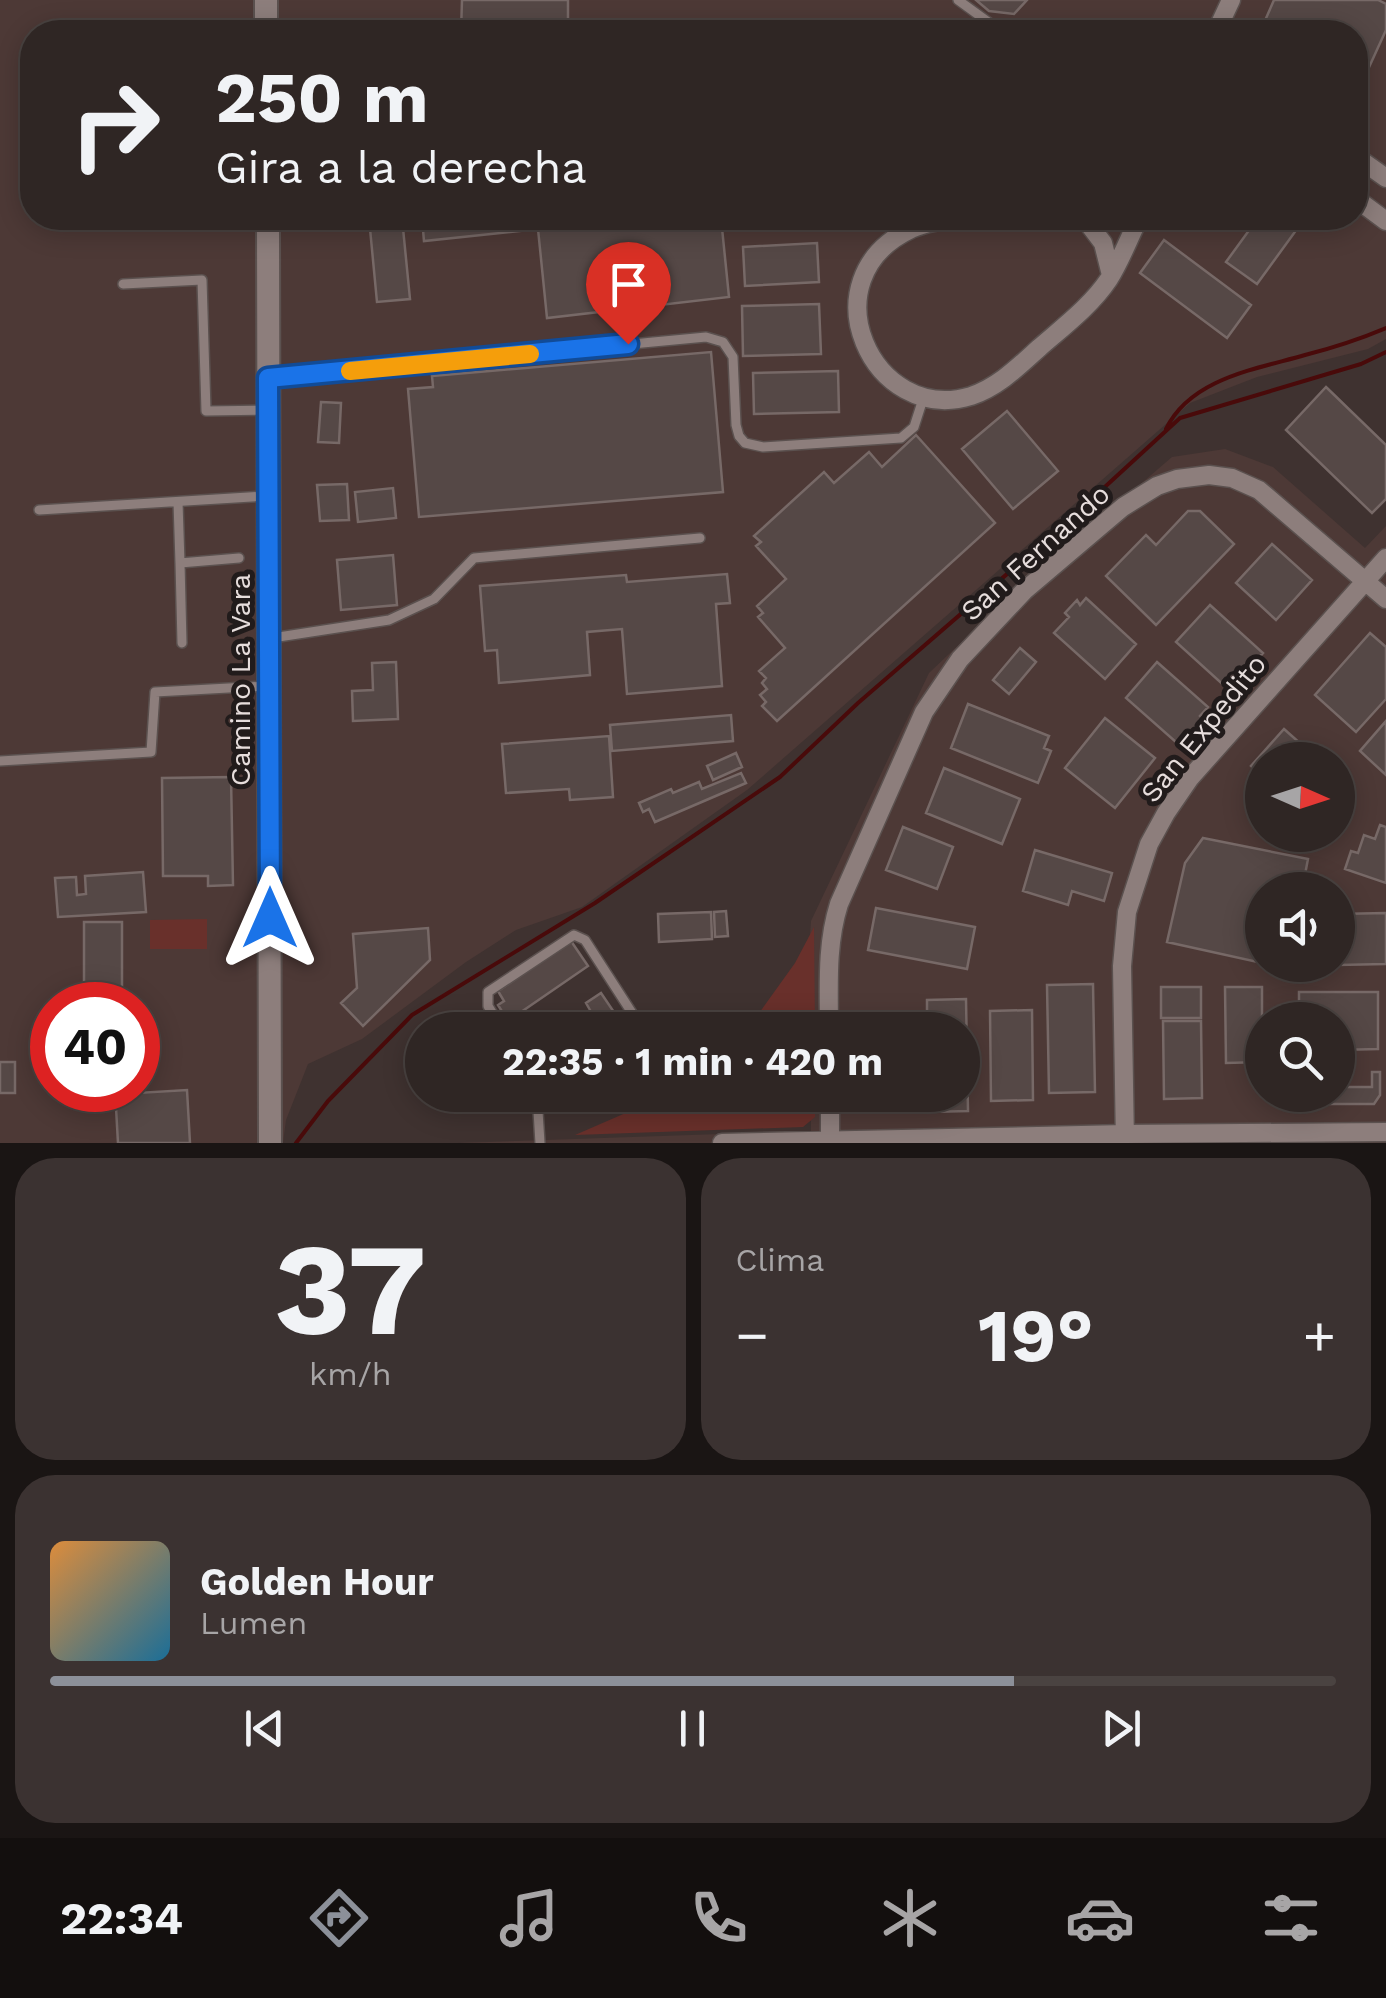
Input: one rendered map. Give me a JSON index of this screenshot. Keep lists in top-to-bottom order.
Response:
{
  "streets": {
    "street": ["San Fernando", "Camino La Vara", "San Expedito"]
  },
  "crossings": [
    ["San Fernando", "San Expedito"]
  ],
  "north": "right",
  "page": {
    "turn": ["250 m", "Gira a la derecha"],
    "limit": "40",
    "trip": "22:35 · 1 min · 420 m",
    "tile": [
      ["37", "km/h"],
      "Clima"
    ],
    "heat": ["−", "19°", "+"],
    "song": ["Golden Hour", "Lumen"],
    "tabs": "22:34"
  }
}
